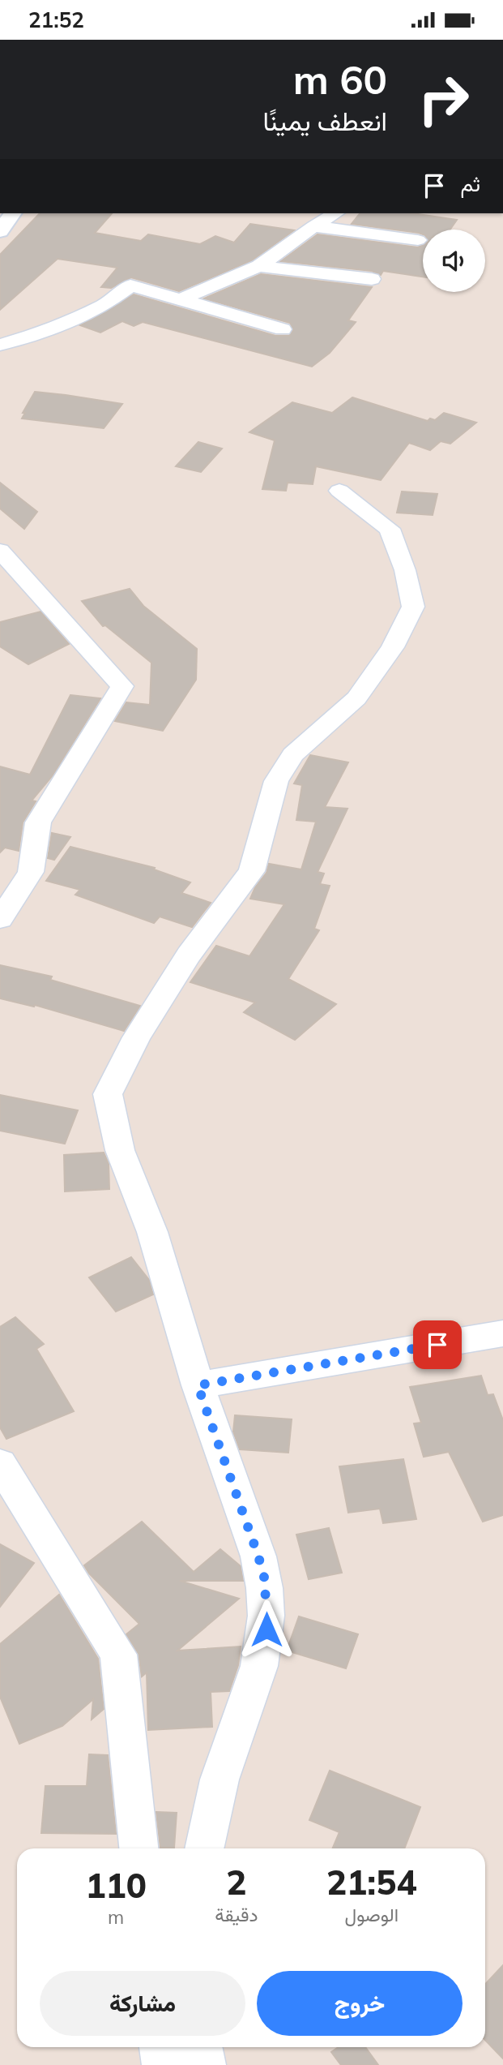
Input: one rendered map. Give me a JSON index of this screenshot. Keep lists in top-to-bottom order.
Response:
{
  "page": {
    "status": "21:52",
    "turn": ["60 m", "انعطف يمينًا"],
    "then": "ثم",
    "eta": [
      "21:54",
      "الوصول",
      "2",
      "دقيقة",
      "110",
      "m"
    ],
    "buttons": ["خروج", "مشاركة"]
  }
}
